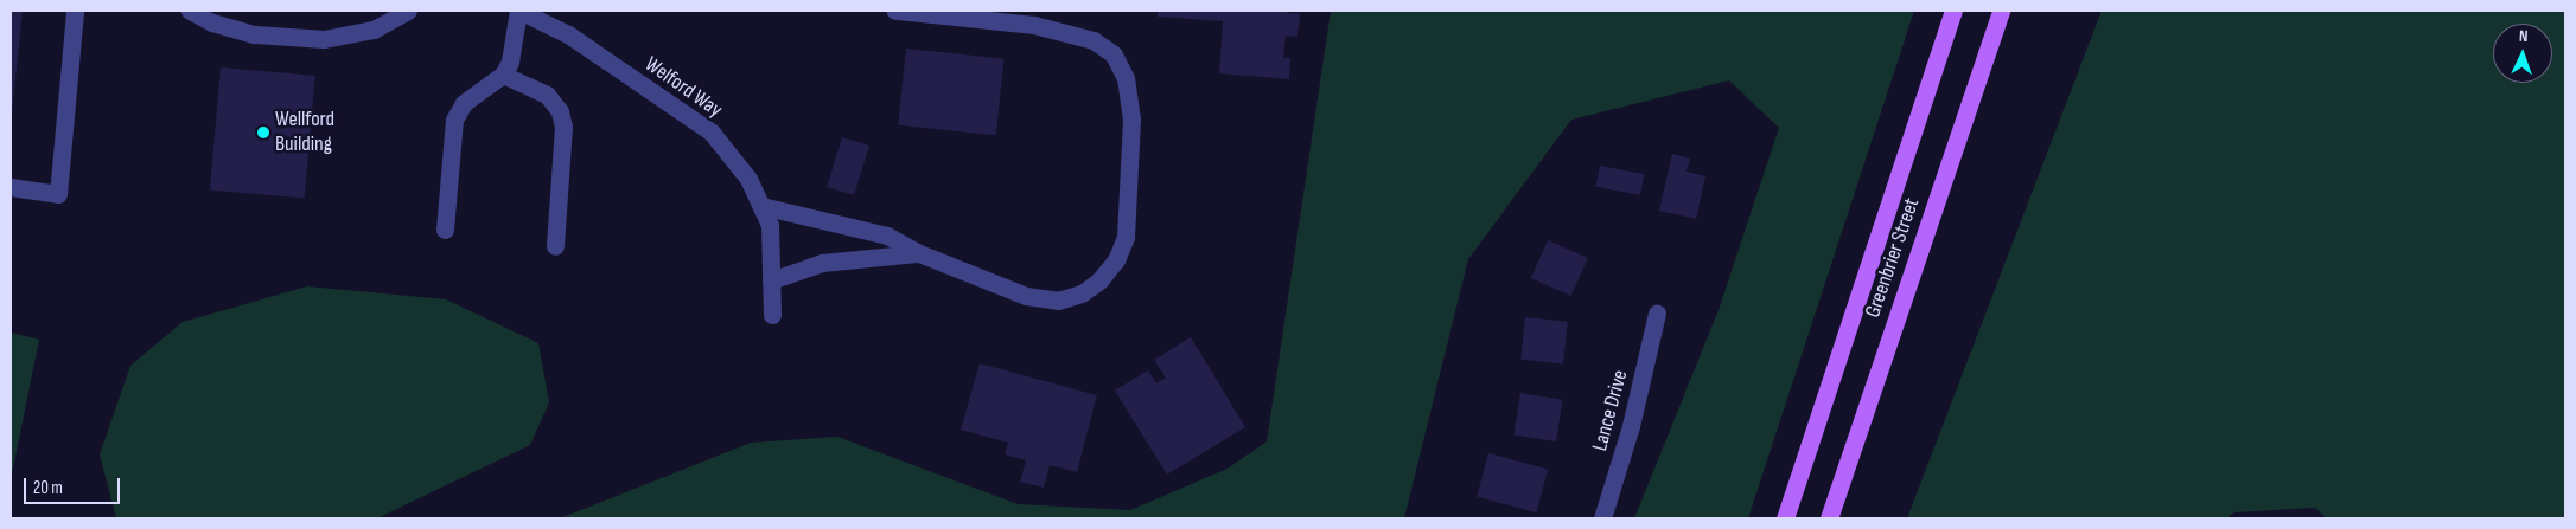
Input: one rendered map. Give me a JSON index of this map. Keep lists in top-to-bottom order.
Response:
{
  "streets": {
    "main road": ["Greenbrier Street"],
    "street": ["Welford Way", "Lance Drive"]
  },
  "places": ["Wellford Building"],
  "scale_bar": "20 m",
  "north": "top"
}
